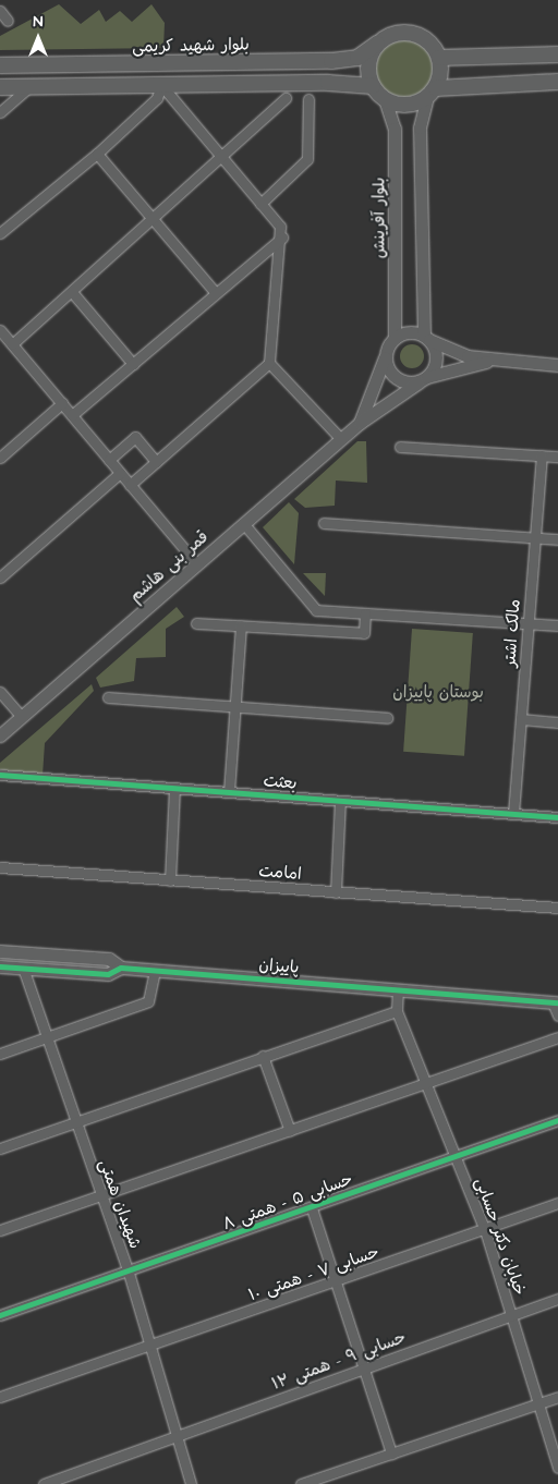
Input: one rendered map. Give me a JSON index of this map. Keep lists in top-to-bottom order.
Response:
{
  "streets": {
    "main road": ["بلوار شهید کریمی"],
    "street": [
      "بلوار آفرینش",
      "قمر بنی هاشم",
      "مالک اشتر",
      "بعثت",
      "امامت",
      "پاییزان",
      "حسابی ۵ - همتی ۸",
      "شهیدان همتی",
      "خیابان دکتر حسابی",
      "حسابی ۷ - همتی ۱۰",
      "حسابی ۹ - همتی ۱۲"
    ]
  },
  "crossings": [
    ["بلوار شهید کریمی", "بلوار آفرینش"],
    ["بلوار آفرینش", "قمر بنی هاشم"],
    ["مالک اشتر", "بعثت"],
    ["پاییزان", "شهیدان همتی"],
    ["پاییزان", "خیابان دکتر حسابی"],
    ["حسابی ۵ - همتی ۸", "شهیدان همتی"],
    ["حسابی ۵ - همتی ۸", "خیابان دکتر حسابی"],
    ["شهیدان همتی", "حسابی ۷ - همتی ۱۰"],
    ["شهیدان همتی", "حسابی ۹ - همتی ۱۲"],
    ["خیابان دکتر حسابی", "حسابی ۷ - همتی ۱۰"],
    ["خیابان دکتر حسابی", "حسابی ۹ - همتی ۱۲"]
  ],
  "parks": ["بوستان پاییزان"],
  "north": "top"
}
